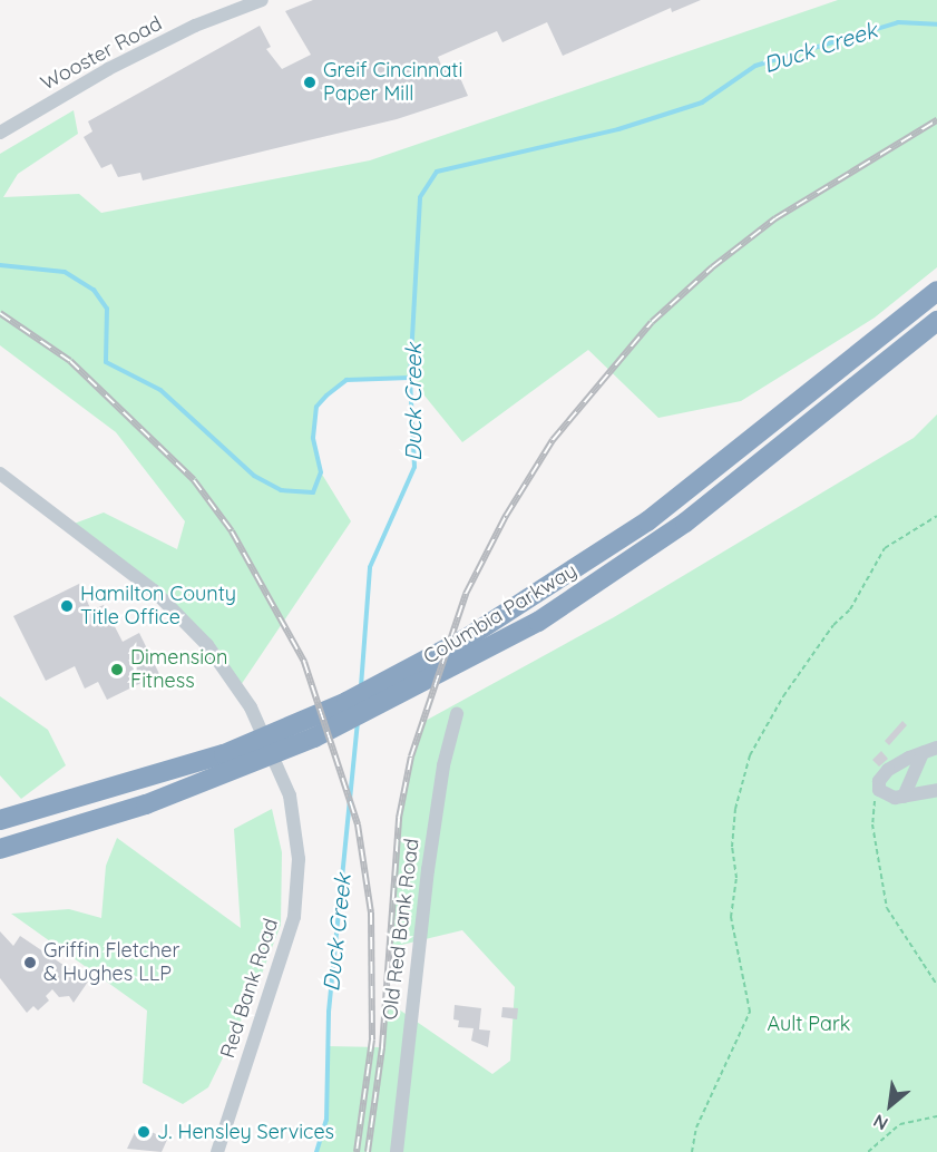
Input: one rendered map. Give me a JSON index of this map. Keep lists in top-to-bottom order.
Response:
{
  "streets": {
    "highway": ["Columbia Parkway"],
    "street": ["Wooster Road", "Old Red Bank Road", "Red Bank Road"]
  },
  "water": ["Duck Creek"],
  "parks": ["Ault Park"],
  "places": [
    "Greif Cincinnati Paper Mill",
    "Hamilton County Title Office",
    "Dimension Fitness",
    "Griffin Fletcher & Hughes LLP",
    "J. Hensley Services"
  ],
  "north": "bottom left"
}
